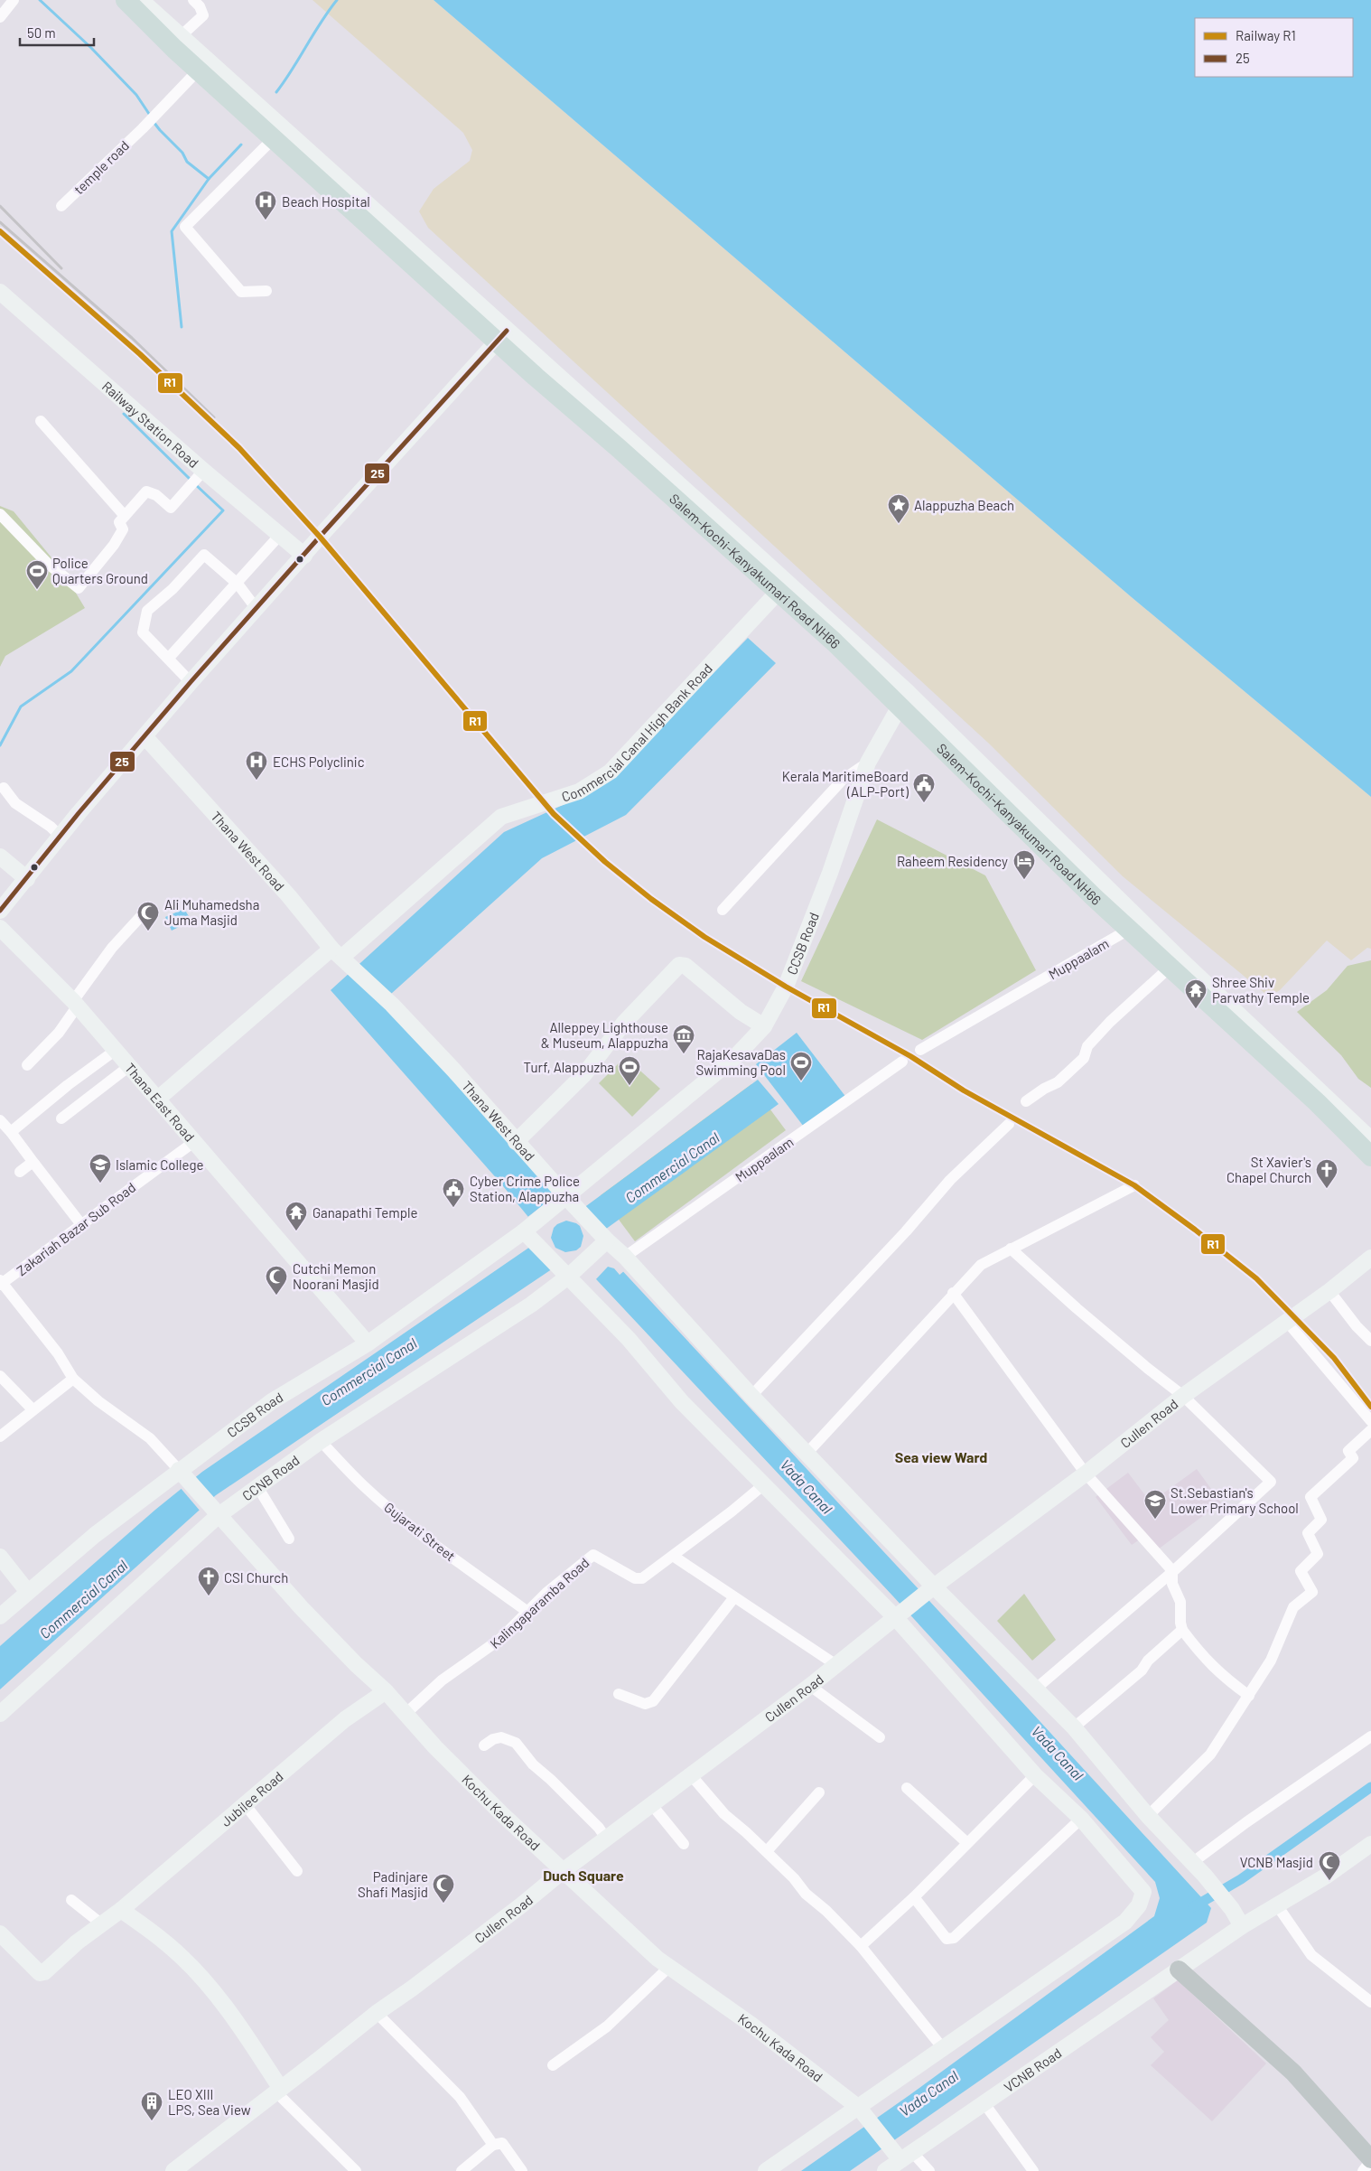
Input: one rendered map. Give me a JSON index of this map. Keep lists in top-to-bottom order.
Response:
{
  "streets": {
    "highway": ["Salem-Kochi-Kanyakumari Road NH66"],
    "main road": [
      "Railway Station Road",
      "Commercial Canal High Bank Road",
      "Thana West Road",
      "CCSB Road",
      "Thana East Road",
      "Cullen Road",
      "CCNB Road",
      "Jubilee Road",
      "Kochu Kada Road",
      "VCNB Road"
    ],
    "street": [
      "temple road",
      "Muppaalam",
      "Zakariah Bazar Sub Road",
      "Gujarati Street",
      "Kalingaparamba Road"
    ]
  },
  "crossings": [
    ["Commercial Canal High Bank Road", "Thana West Road"],
    ["Commercial Canal High Bank Road", "Thana East Road"],
    ["Thana West Road", "CCSB Road"],
    ["Thana West Road", "Muppaalam"],
    ["Thana West Road", "Cullen Road"],
    ["Thana West Road", "CCNB Road"],
    ["Thana West Road", "VCNB Road"],
    ["CCSB Road", "Thana East Road"],
    ["CCSB Road", "Kochu Kada Road"],
    ["Thana East Road", "Zakariah Bazar Sub Road"],
    ["Cullen Road", "Kochu Kada Road"],
    ["CCNB Road", "Gujarati Street"],
    ["CCNB Road", "Kochu Kada Road"],
    ["Gujarati Street", "Kalingaparamba Road"],
    ["Kalingaparamba Road", "Kochu Kada Road"],
    ["Jubilee Road", "Kochu Kada Road"],
    ["Kochu Kada Road", "VCNB Road"]
  ],
  "districts": ["Sea view Ward", "Duch Square"],
  "water": ["Commercial Canal", "Vada Canal"],
  "places": {
    "hospital": ["Beach Hospital", "ECHS Polyclinic"],
    "place": ["Alappuzha Beach"],
    "sports": ["Police Quarters Ground", "RajaKesavaDas Swimming Pool", "Turf, Alappuzha"],
    "public building": ["Kerala MaritimeBoard (ALP-Port)", "Cyber Crime Police Station, Alappuzha"],
    "hotel": ["Raheem Residency"],
    "mosque": [
      "Ali Muhamedsha Juma Masjid",
      "Cutchi Memon Noorani Masjid",
      "VCNB Masjid",
      "Padinjare Shafi Masjid"
    ],
    "temple": ["Shree Shiv Parvathy Temple", "Ganapathi Temple"],
    "museum": ["Alleppey Lighthouse & Museum, Alappuzha"],
    "school or university": ["Islamic College", "St.Sebastian's Lower Primary School"],
    "church": ["St Xavier's Chapel Church", "CSI Church"],
    "building": ["LEO XIII LPS, Sea View"]
  },
  "lines": ["rail line R1", "transit line 25"],
  "legend": ["Railway R1", "25"],
  "scale_bar": "50 m"
}
